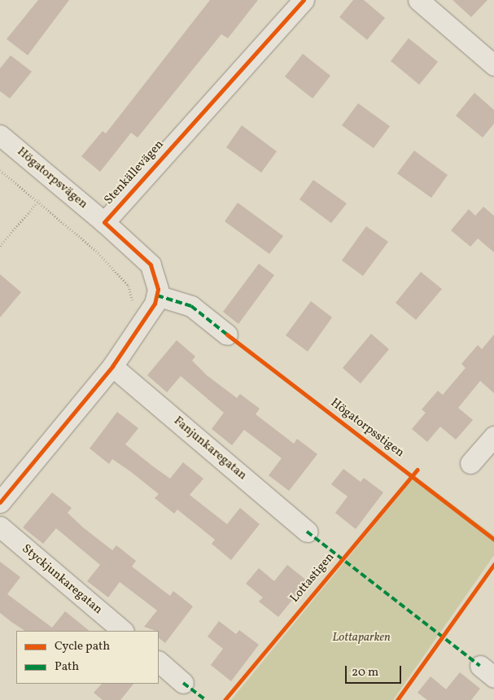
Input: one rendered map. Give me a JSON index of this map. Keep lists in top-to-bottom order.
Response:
{
  "streets": {
    "street": [
      "Stenkällevägen",
      "Högatorpsvägen",
      "Fanjunkaregatan",
      "Styckjunkaregatan"
    ],
    "cycle path": ["Högatorpsstigen", "Lottastigen"]
  },
  "crossings": [
    ["Stenkällevägen", "Högatorpsvägen"],
    ["Stenkällevägen", "Fanjunkaregatan"]
  ],
  "parks": ["Lottaparken"],
  "legend": ["Cycle path", "Path"],
  "scale_bar": "20 m"
}
